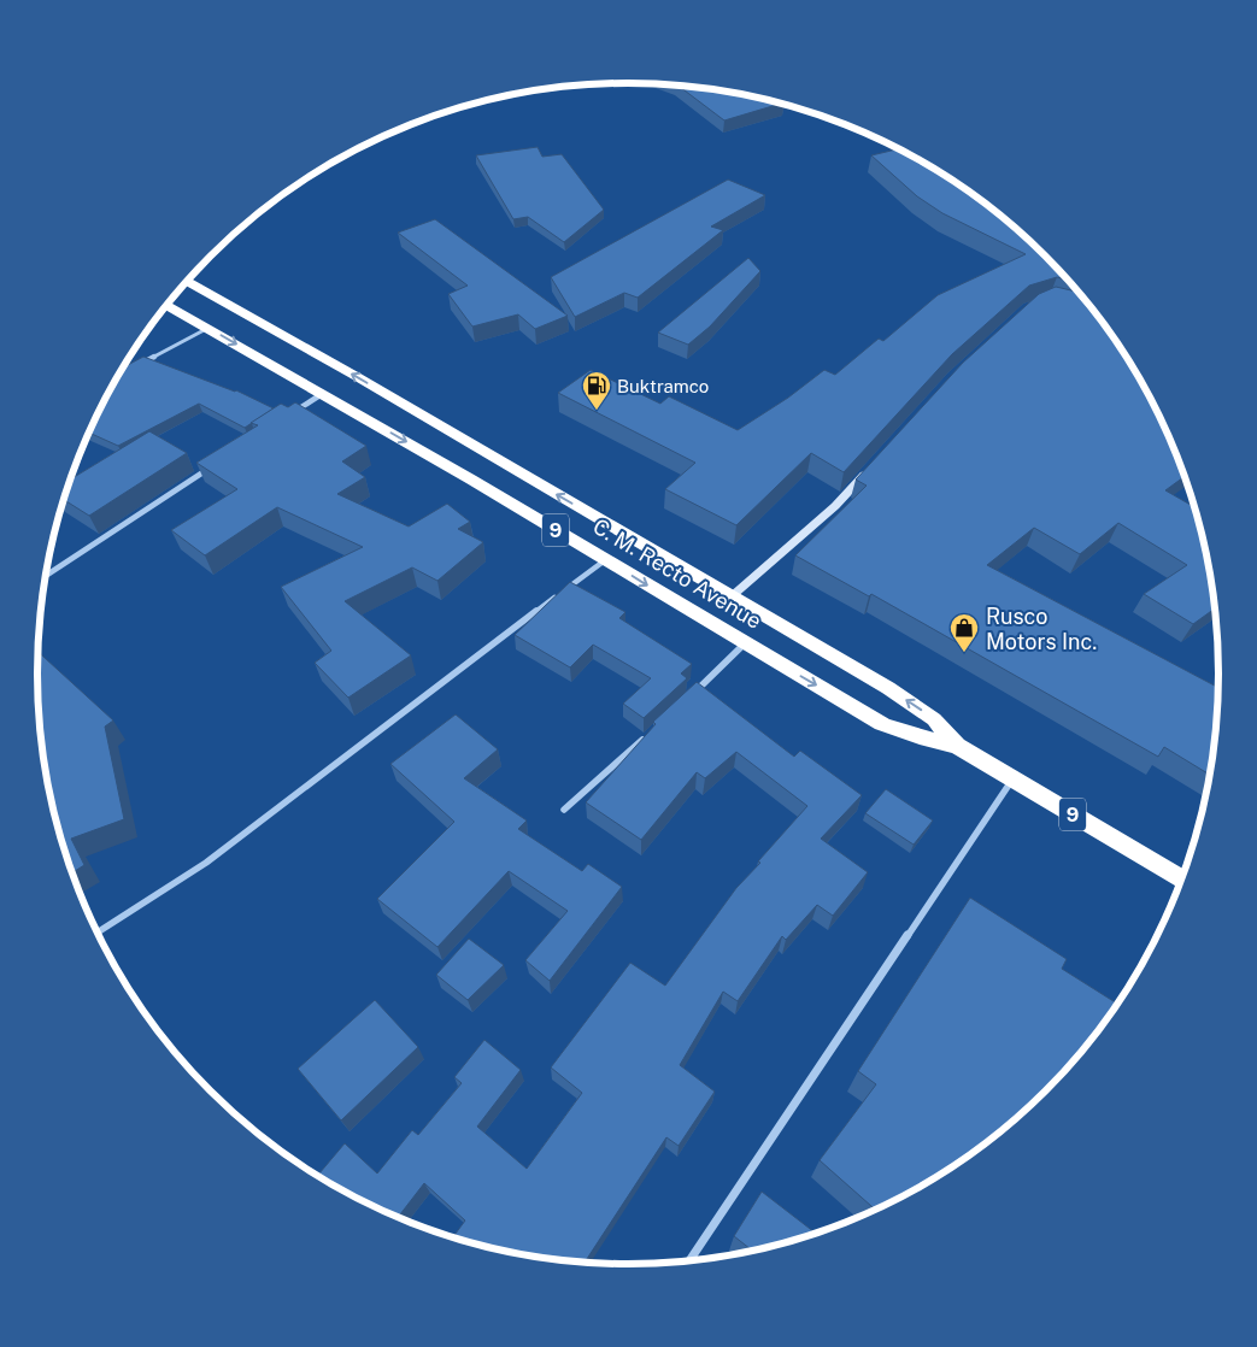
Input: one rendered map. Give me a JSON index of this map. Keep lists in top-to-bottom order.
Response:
{
  "streets": {
    "highway": ["9", "C. M. Recto Avenue"]
  },
  "places": {
    "fuel station": ["Buktramco"],
    "shop": ["Rusco Motors Inc."]
  }
}
